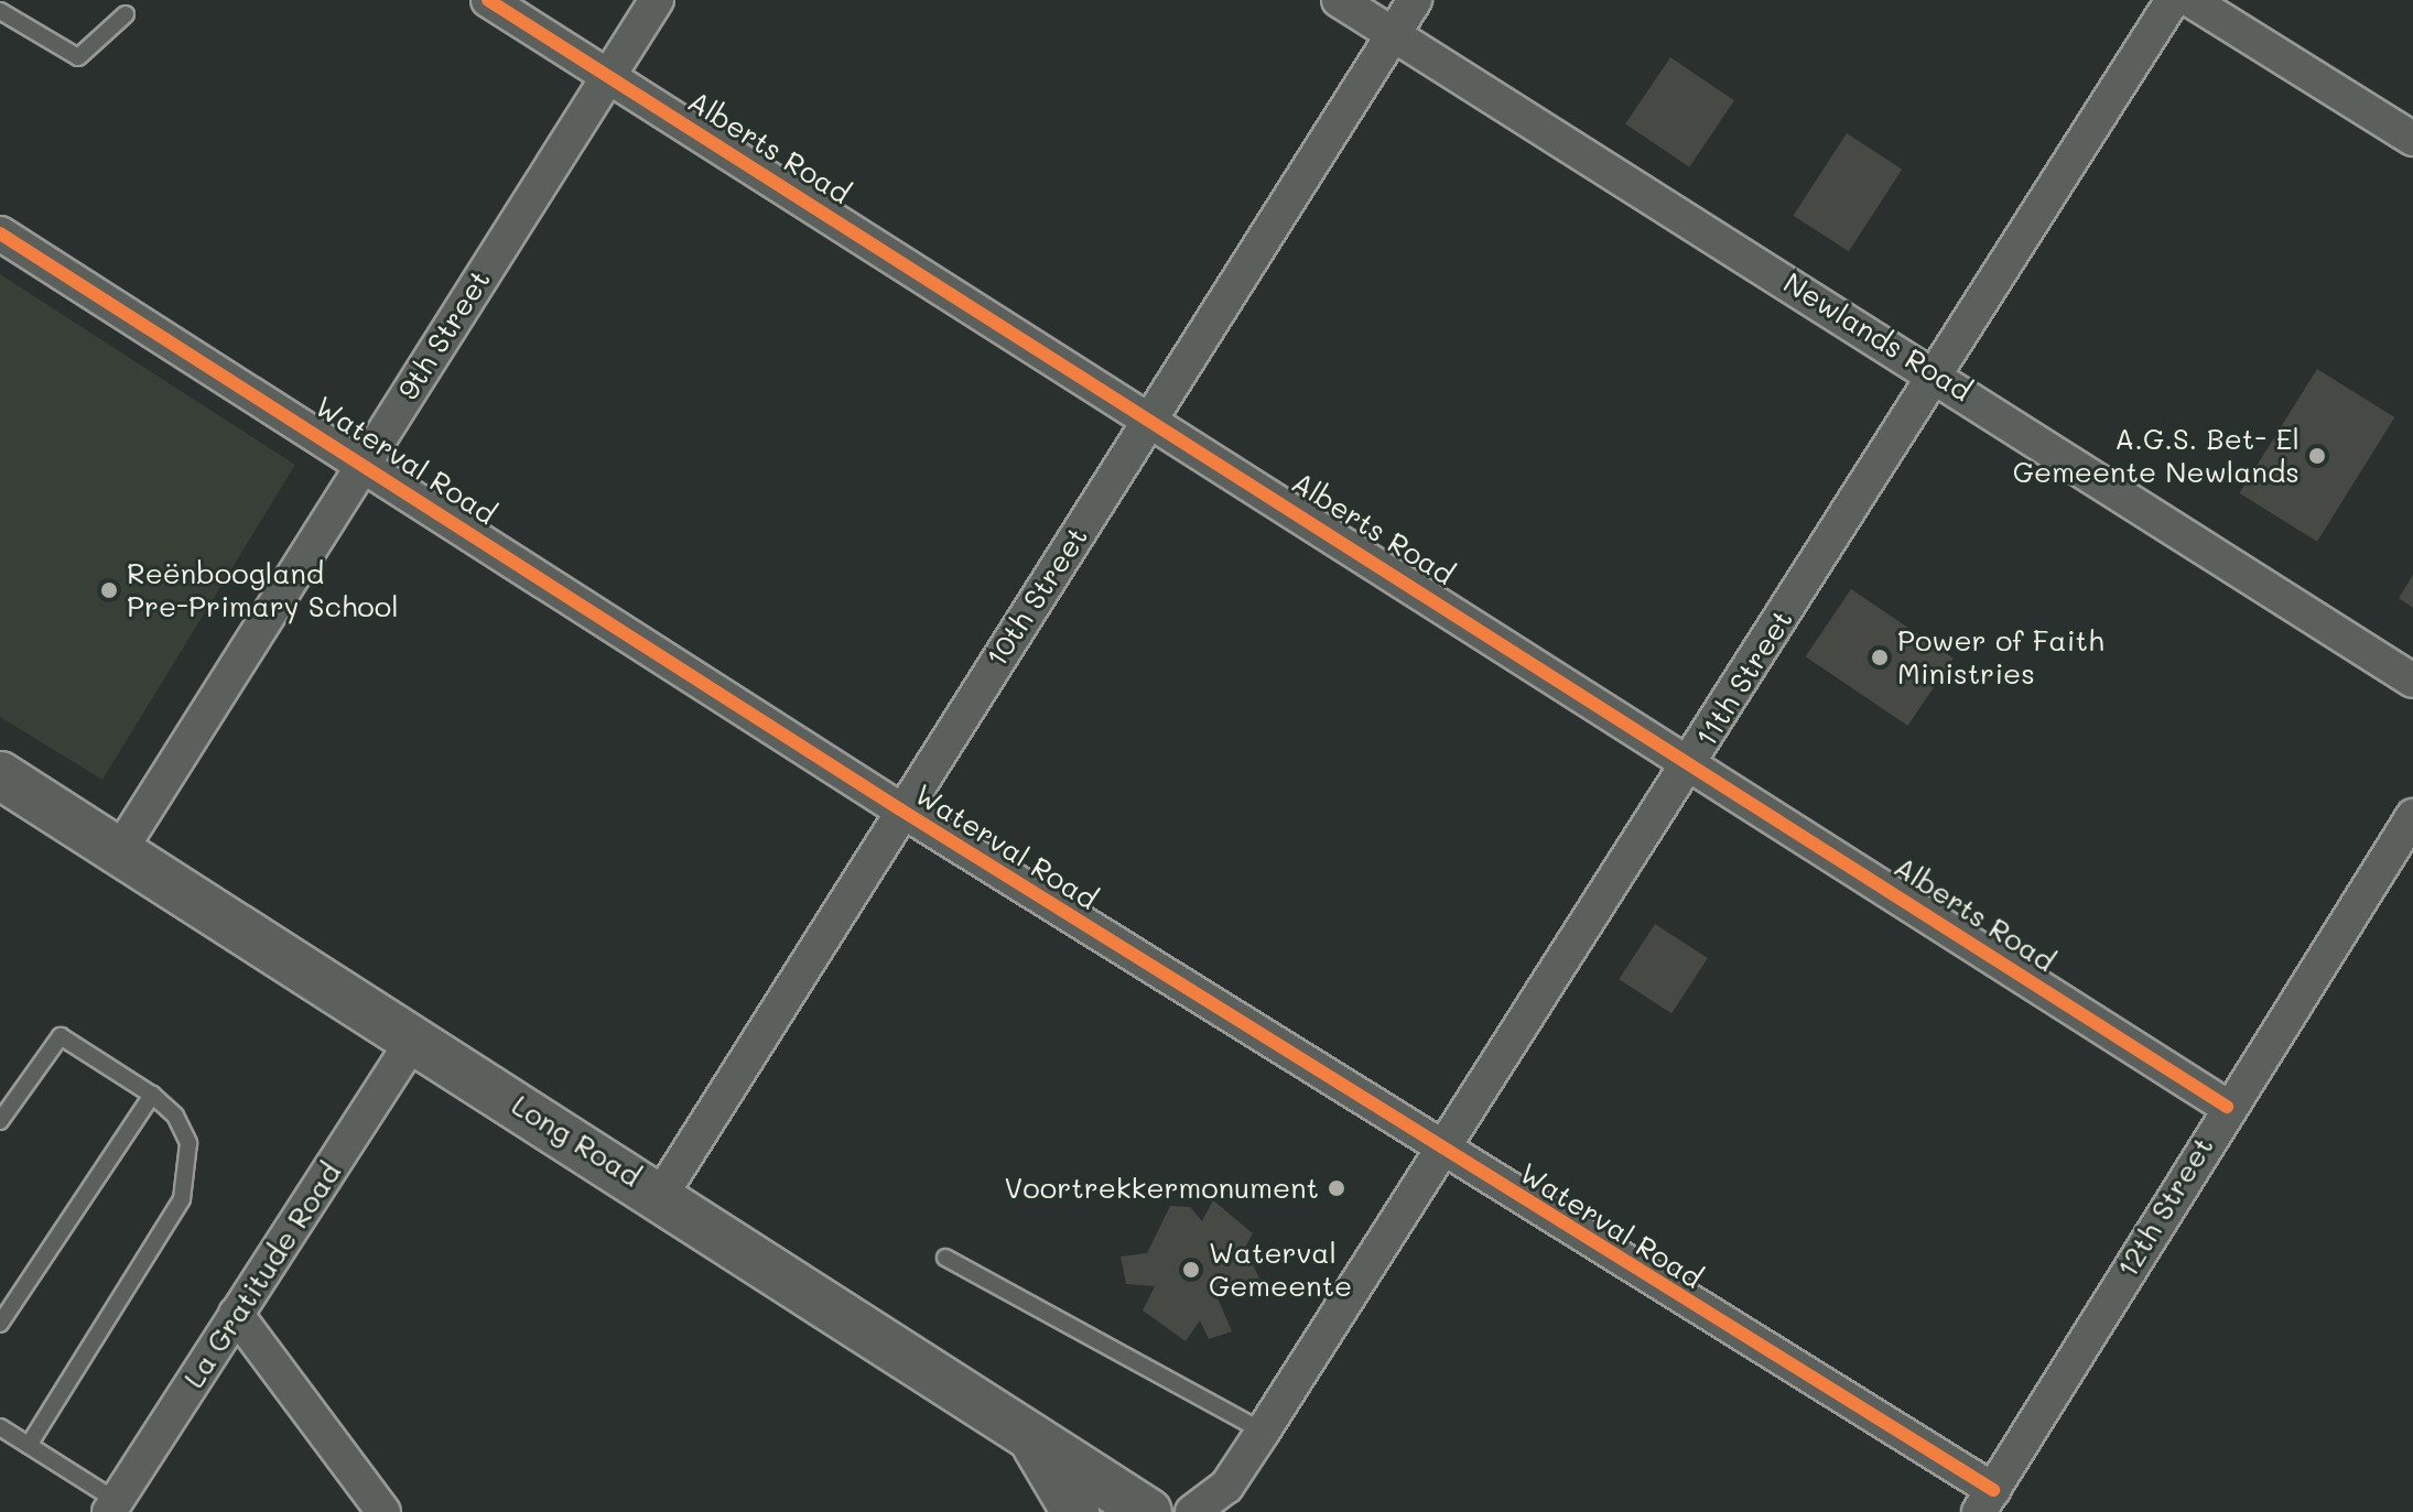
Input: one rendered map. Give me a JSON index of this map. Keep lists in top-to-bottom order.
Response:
{
  "streets": {
    "main road": ["Long Road"],
    "street": [
      "Alberts Road",
      "9th Street",
      "Newlands Road",
      "Waterval Road",
      "10th Street",
      "11th Street",
      "12th Street",
      "La Gratitude Road"
    ]
  },
  "crossings": [
    ["Alberts Road", "9th Street"],
    ["Alberts Road", "10th Street"],
    ["Alberts Road", "11th Street"],
    ["Alberts Road", "12th Street"],
    ["9th Street", "Waterval Road"],
    ["9th Street", "Long Road"],
    ["Newlands Road", "10th Street"],
    ["Newlands Road", "11th Street"],
    ["Waterval Road", "10th Street"],
    ["Waterval Road", "11th Street"],
    ["Waterval Road", "12th Street"],
    ["10th Street", "Long Road"],
    ["Long Road", "La Gratitude Road"]
  ],
  "places": [
    "A.G.S. Bet- El Gemeente Newlands",
    "Reënboogland Pre-Primary School",
    "Power of Faith Ministries",
    "Voortrekkermonument",
    "Waterval Gemeente"
  ]
}
